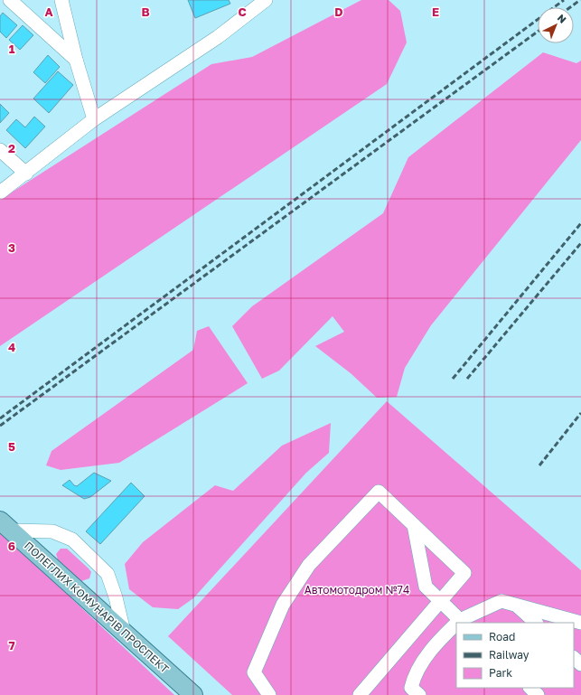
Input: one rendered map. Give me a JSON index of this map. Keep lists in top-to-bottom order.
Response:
{
  "streets": {
    "main road": ["ПОЛЕГЛИХ КОМУНАРІВ ПРОСПЕКТ"]
  },
  "parks": ["Автомотодром №74"],
  "legend": ["Road", "Railway", "Park"],
  "north": "top right",
  "grid": {
    "columns": [
      "A",
      "B",
      "C",
      "D",
      "E"
    ],
    "rows": [
      "1",
      "2",
      "3",
      "4",
      "5",
      "6",
      "7"
    ]
  }
}
